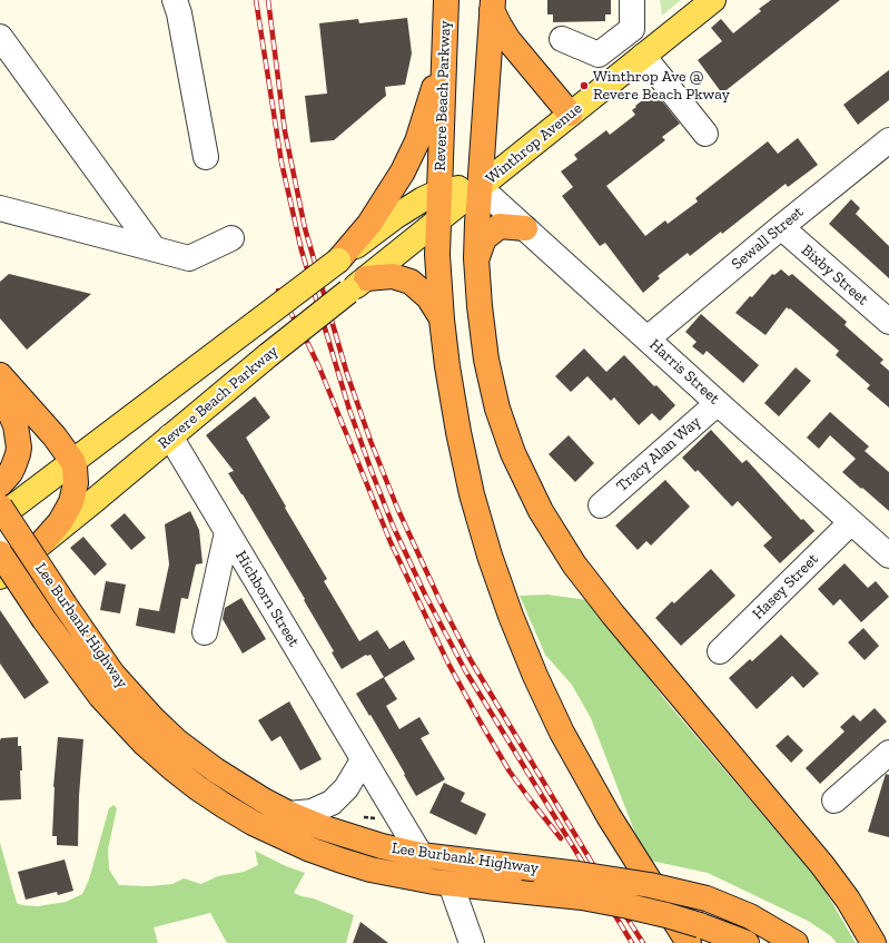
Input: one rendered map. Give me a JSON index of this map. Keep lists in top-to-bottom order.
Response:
{
  "streets": {
    "highway": ["Revere Beach Parkway", "Lee Burbank Highway"],
    "main road": ["Winthrop Avenue"],
    "street": [
      "Sewall Street",
      "Bixby Street",
      "Harris Street",
      "Tracy Alan Way",
      "Hasey Street",
      "Hichborn Street"
    ]
  },
  "crossings": [
    ["Revere Beach Parkway", "Winthrop Avenue"],
    ["Revere Beach Parkway", "Harris Street"],
    ["Revere Beach Parkway", "Hichborn Street"],
    ["Winthrop Avenue", "Harris Street"],
    ["Sewall Street", "Bixby Street"],
    ["Sewall Street", "Harris Street"],
    ["Harris Street", "Tracy Alan Way"],
    ["Harris Street", "Hasey Street"],
    ["Hichborn Street", "Lee Burbank Highway"]
  ],
  "places": ["Winthrop Ave @ Revere Beach Pkway"]
}
